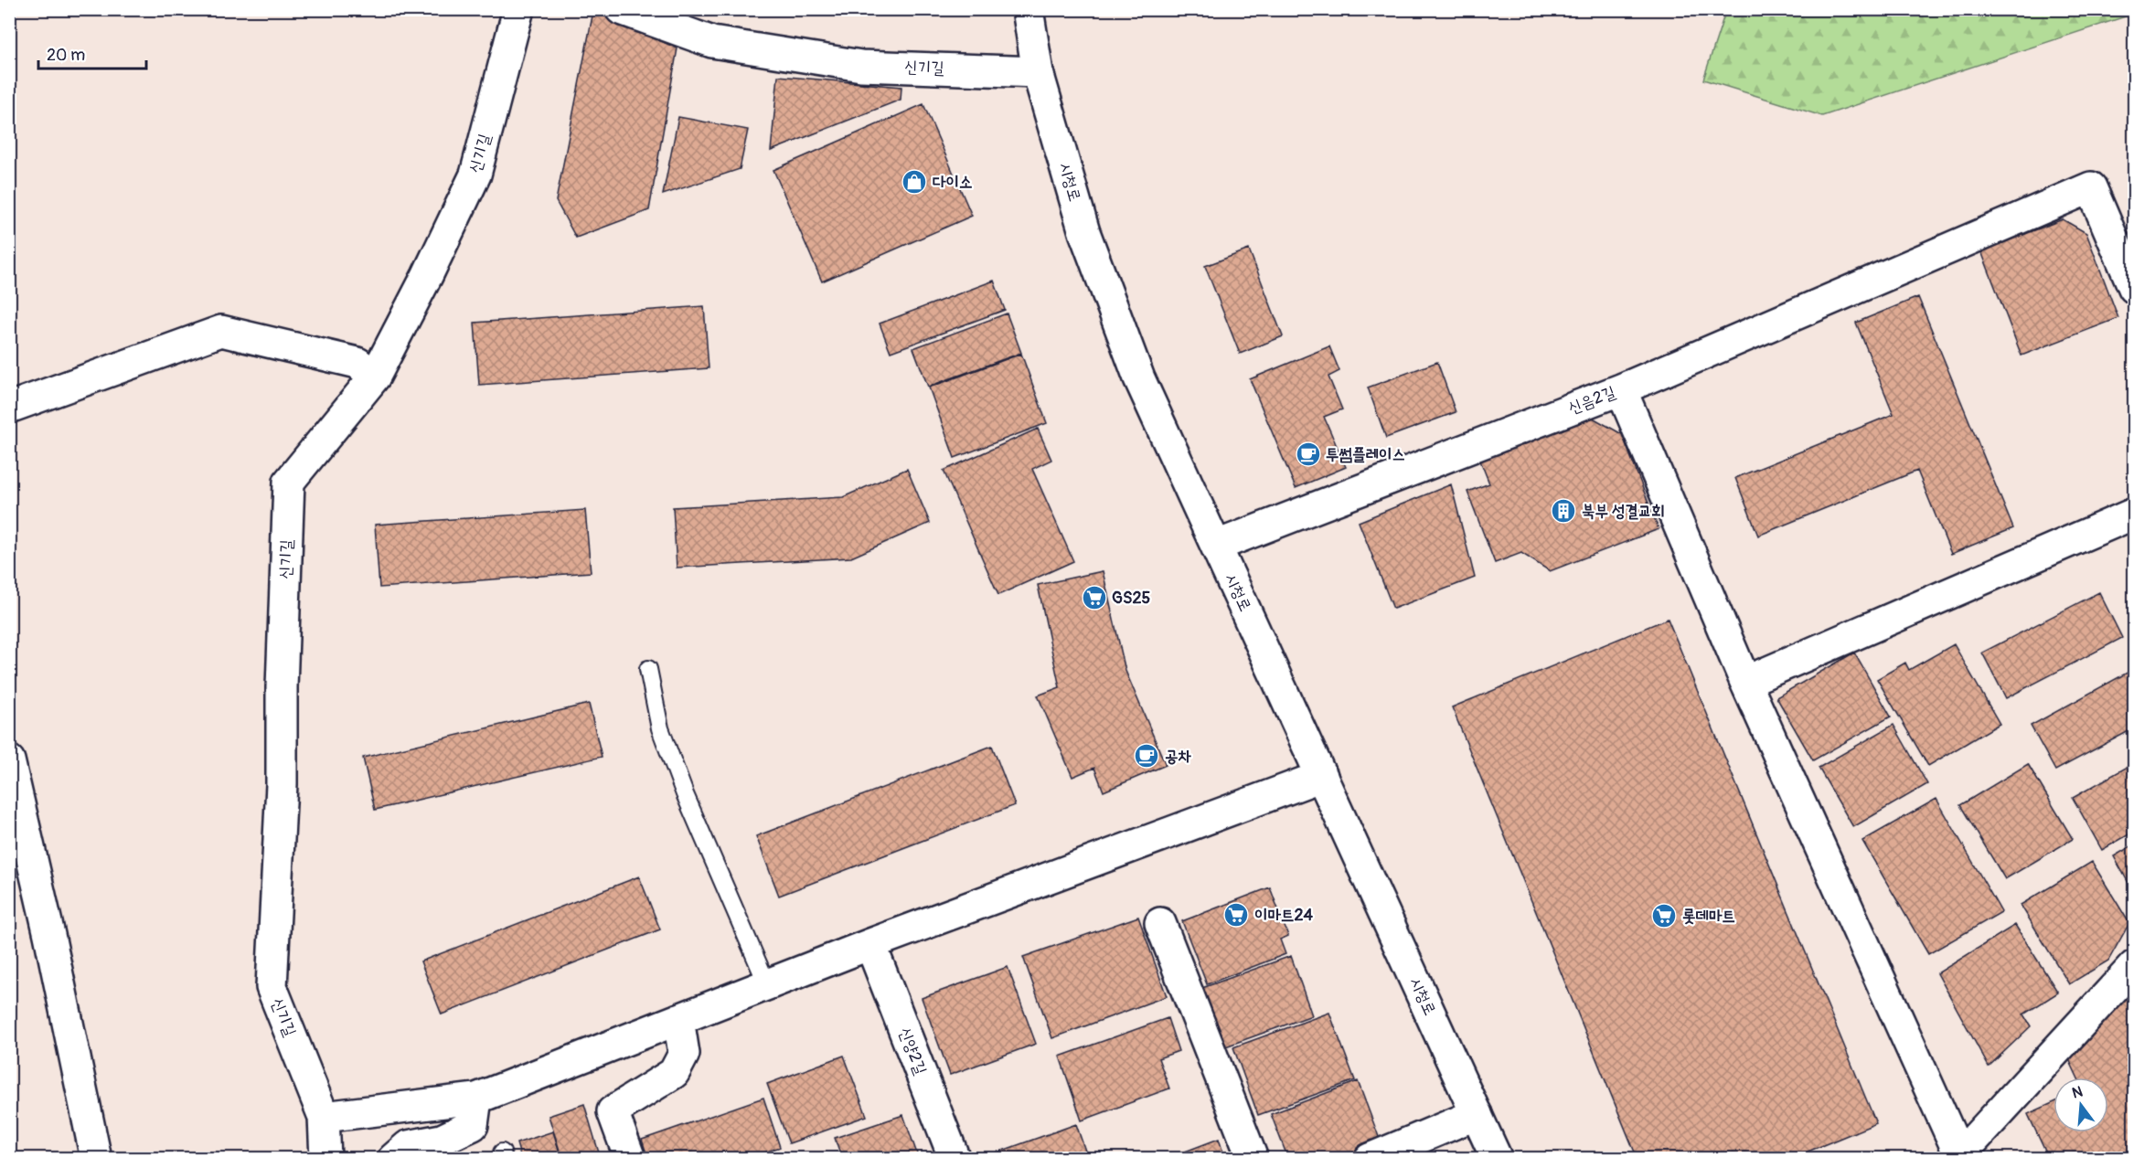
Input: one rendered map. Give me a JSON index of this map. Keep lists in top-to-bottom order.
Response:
{
  "streets": {
    "street": [
      "신기길",
      "시청로",
      "신음2길",
      "신양2길"
    ]
  },
  "crossings": [
    ["신기길", "시청로"],
    ["시청로", "신음2길"]
  ],
  "places": {
    "shop": ["다이소"],
    "cafe": ["투썸플레이스", "공차"],
    "building": ["북부 성결교회"],
    "supermarket": ["GS25", "이마트24", "롯데마트"]
  },
  "scale_bar": "20 m",
  "north": "top"
}
